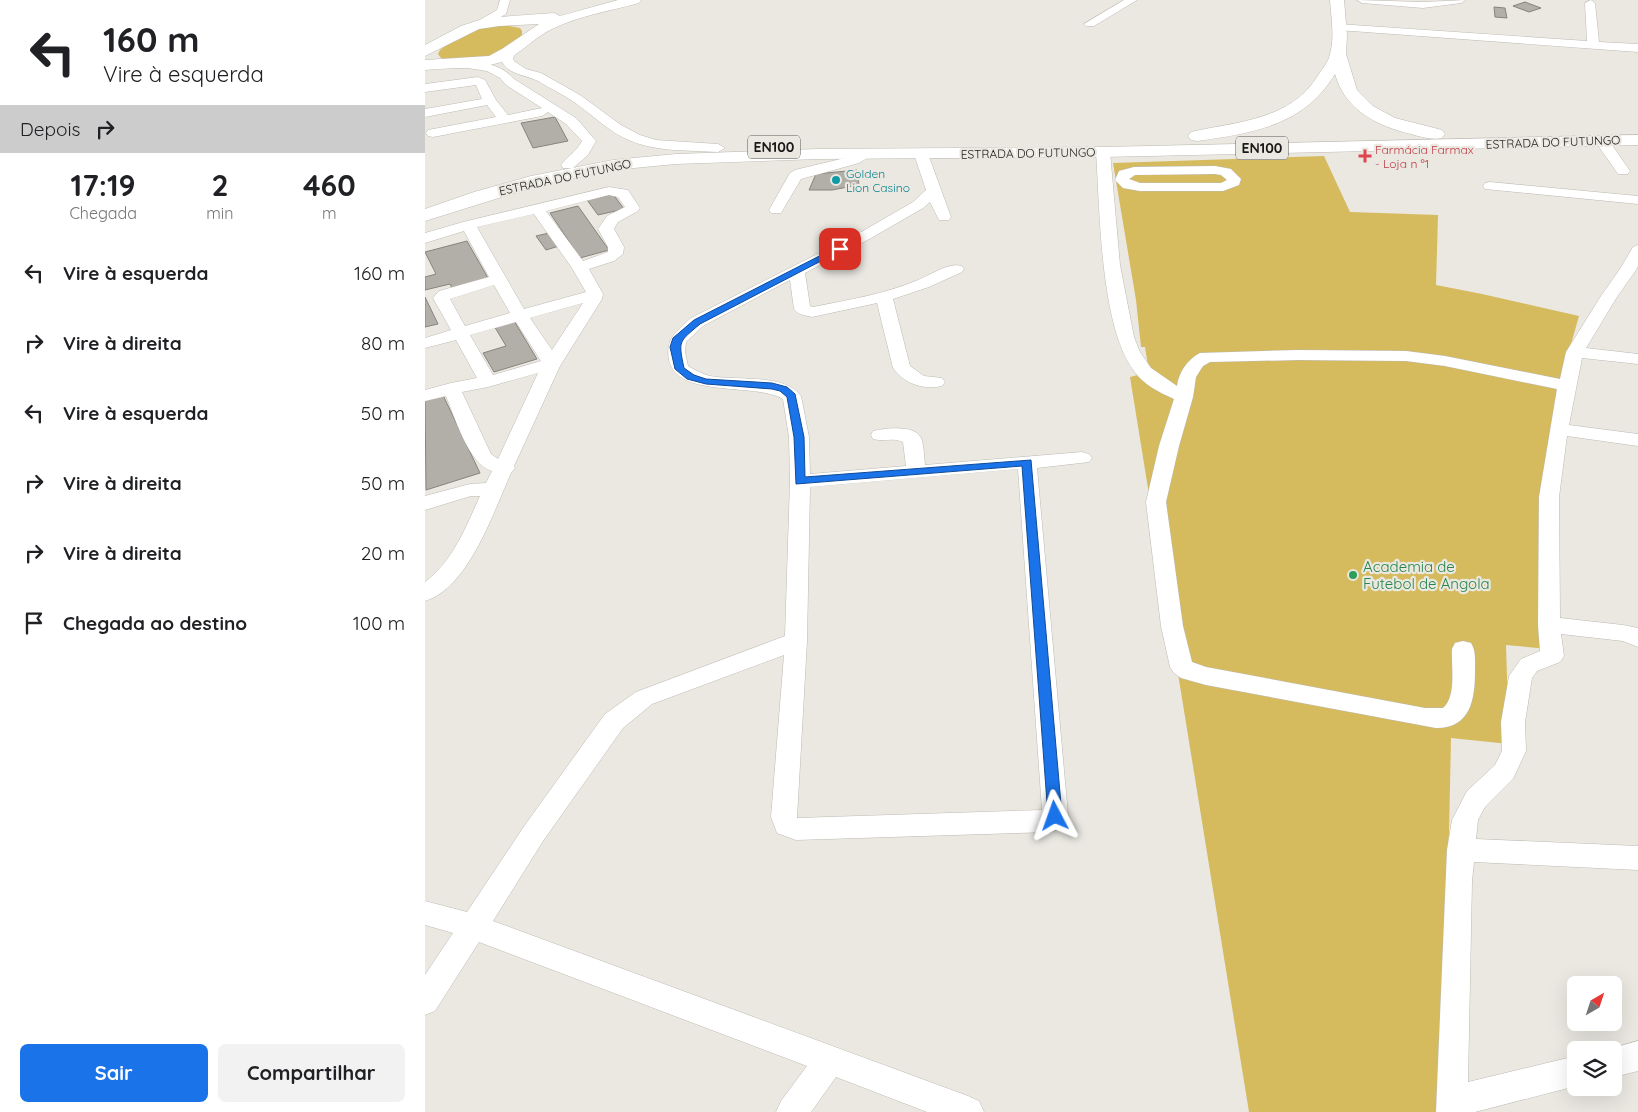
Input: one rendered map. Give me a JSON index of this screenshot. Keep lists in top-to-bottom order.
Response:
{
  "streets": {
    "main road": ["ESTRADA DO FUTUNGO", "EN100"]
  },
  "places": {
    "health": ["Farmácia Farmax - Loja n º1"],
    "other": ["Golden Lion Casino", "Academia de Futebol de Angola"]
  },
  "north": "top right",
  "page": {
    "turn": ["160 m", "Vire à esquerda"],
    "then": "Depois",
    "eta": [
      "17:19",
      "Chegada",
      "2",
      "min",
      "460",
      "m"
    ],
    "list": [
      {
        "name": "Vire à esquerda",
        "value": "160 m"
      },
      {
        "name": "Vire à direita",
        "value": "80 m"
      },
      {
        "name": "Vire à esquerda",
        "value": "50 m"
      },
      {
        "name": "Vire à direita",
        "value": "50 m"
      },
      {
        "name": "Vire à direita",
        "value": "20 m"
      },
      {
        "name": "Chegada ao destino",
        "value": "100 m"
      }
    ],
    "buttons": ["Sair", "Compartilhar"]
  }
}
